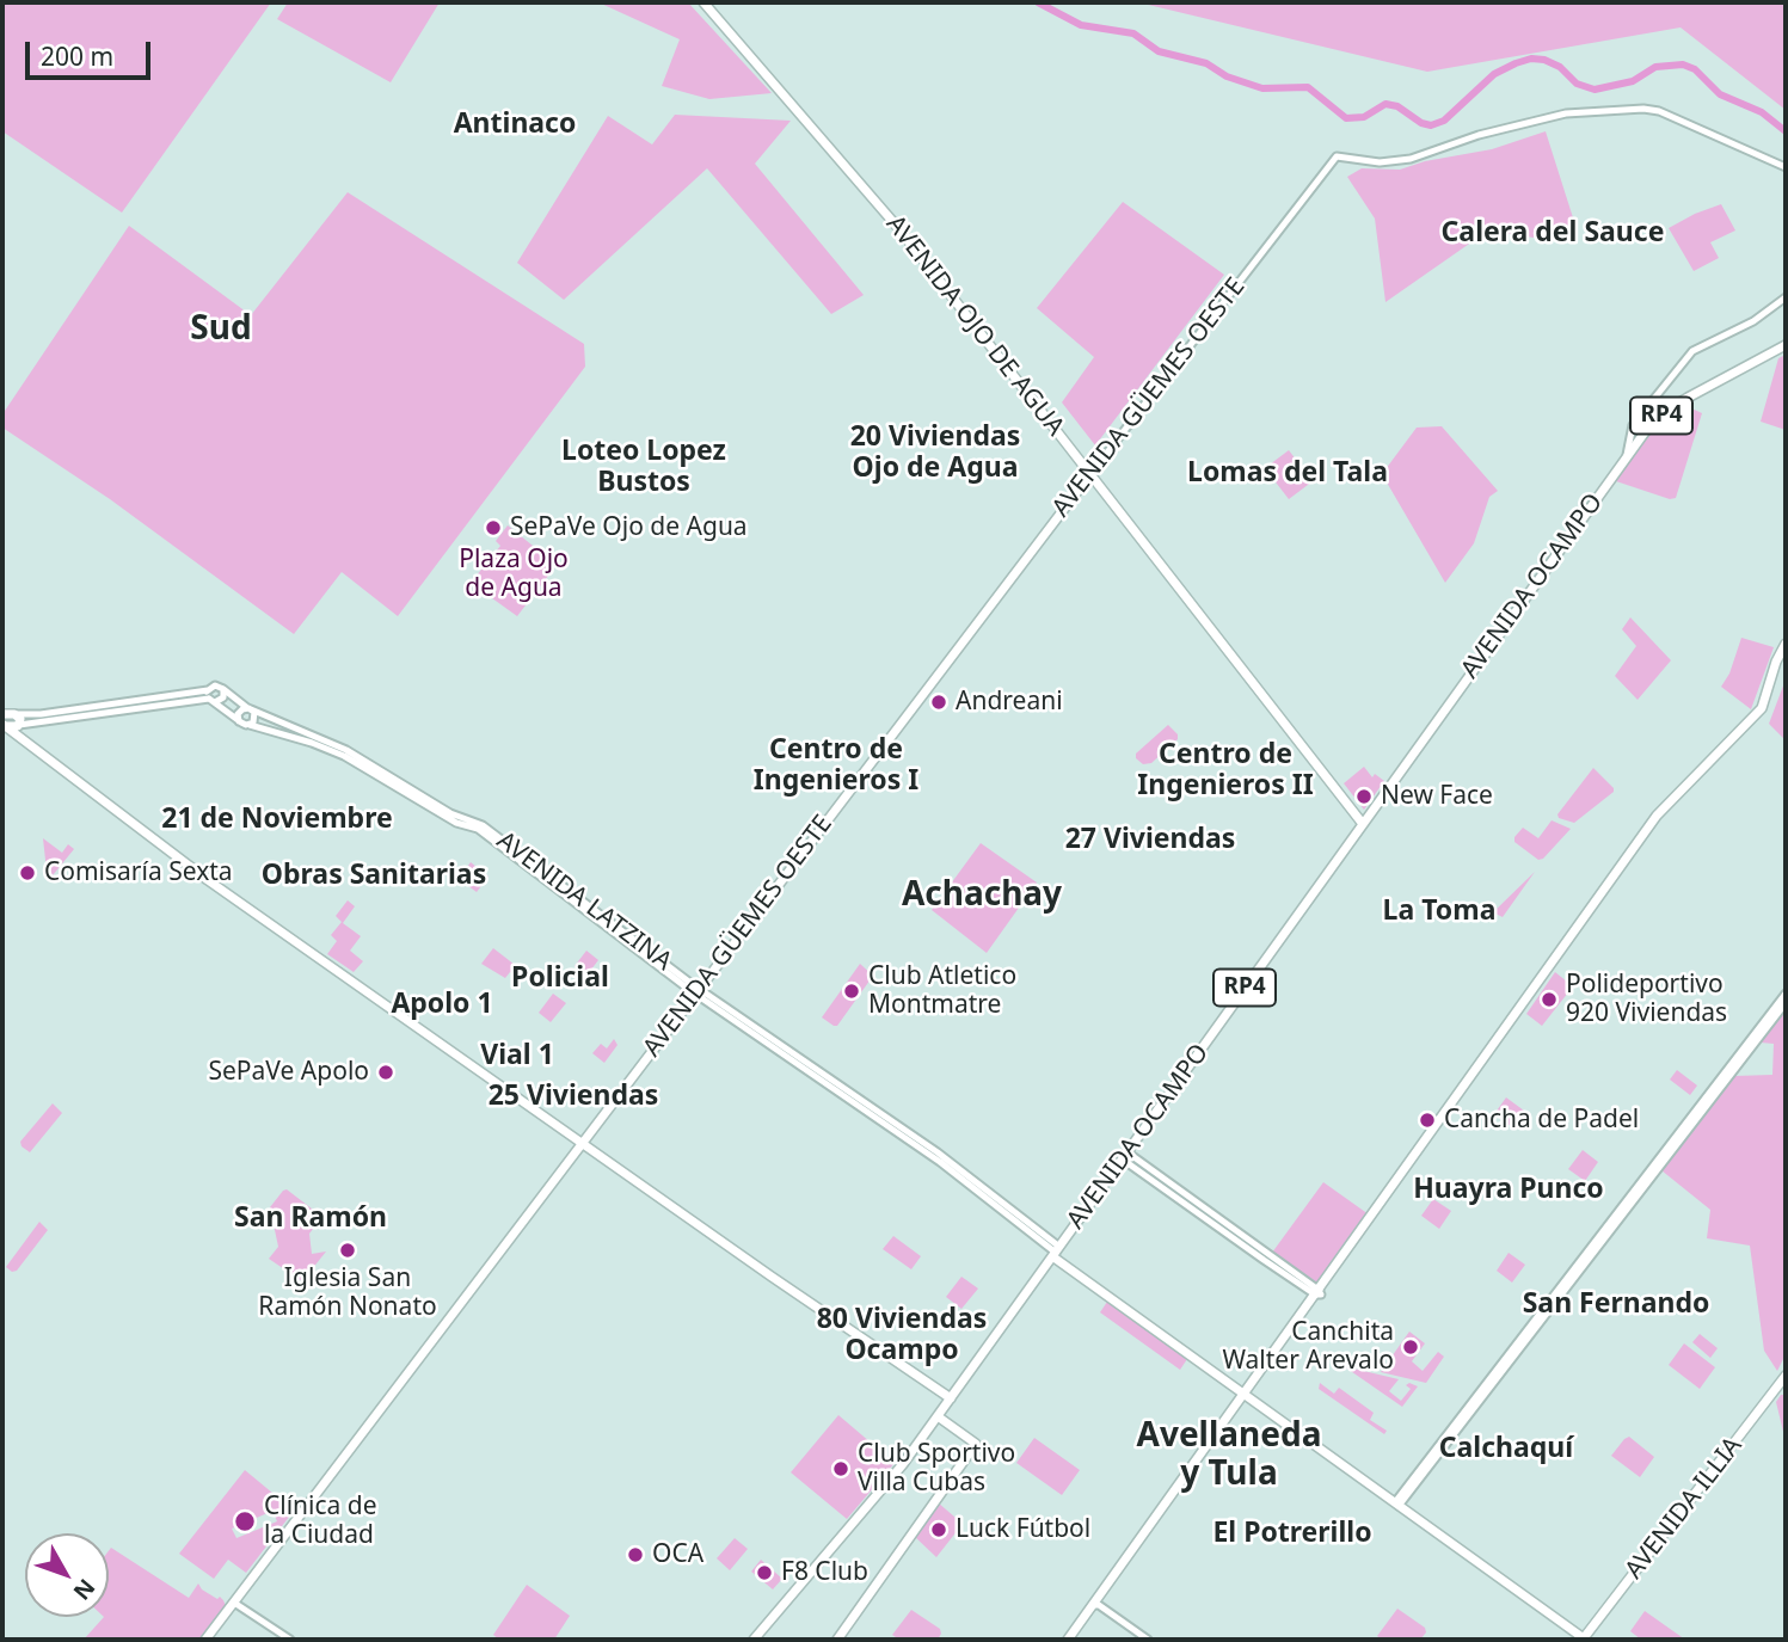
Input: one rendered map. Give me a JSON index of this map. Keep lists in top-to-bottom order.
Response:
{
  "streets": {
    "main road": [
      "AVENIDA OJO DE AGUA",
      "AVENIDA GÜEMES OESTE",
      "RP4",
      "AVENIDA OCAMPO",
      "AVENIDA ILLIA"
    ],
    "street": ["AVENIDA LATZINA"]
  },
  "crossings": [
    ["AVENIDA OJO DE AGUA", "AVENIDA GÜEMES OESTE"],
    ["AVENIDA OJO DE AGUA", "AVENIDA OCAMPO"],
    ["AVENIDA GÜEMES OESTE", "AVENIDA LATZINA"],
    ["AVENIDA OCAMPO", "AVENIDA LATZINA"]
  ],
  "districts": [
    "Antinaco",
    "Calera del Sauce",
    "Sud",
    "20 Viviendas Ojo de Agua",
    "Loteo Lopez Bustos",
    "Lomas del Tala",
    "Centro de Ingenieros I",
    "Centro de Ingenieros II",
    "21 de Noviembre",
    "27 Viviendas",
    "Obras Sanitarias",
    "Achachay",
    "La Toma",
    "Policial",
    "Apolo 1",
    "Vial 1",
    "25 Viviendas",
    "Huayra Punco",
    "San Ramón",
    "San Fernando",
    "80 Viviendas Ocampo",
    "Avellaneda y Tula",
    "Calchaquí",
    "El Potrerillo"
  ],
  "parks": ["Plaza Ojo de Agua"],
  "places": [
    "SePaVe Ojo de Agua",
    "Andreani",
    "New Face",
    "Comisaría Sexta",
    "Club Atletico Montmatre",
    "Polideportivo 920 Viviendas",
    "SePaVe Apolo",
    "Cancha de Padel",
    "Iglesia San Ramón Nonato",
    "Canchita Walter Arevalo",
    "Club Sportivo Villa Cubas",
    "Clínica de la Ciudad",
    "Luck Fútbol",
    "OCA",
    "F8 Club"
  ],
  "scale_bar": "200 m",
  "north": "bottom right"
}
